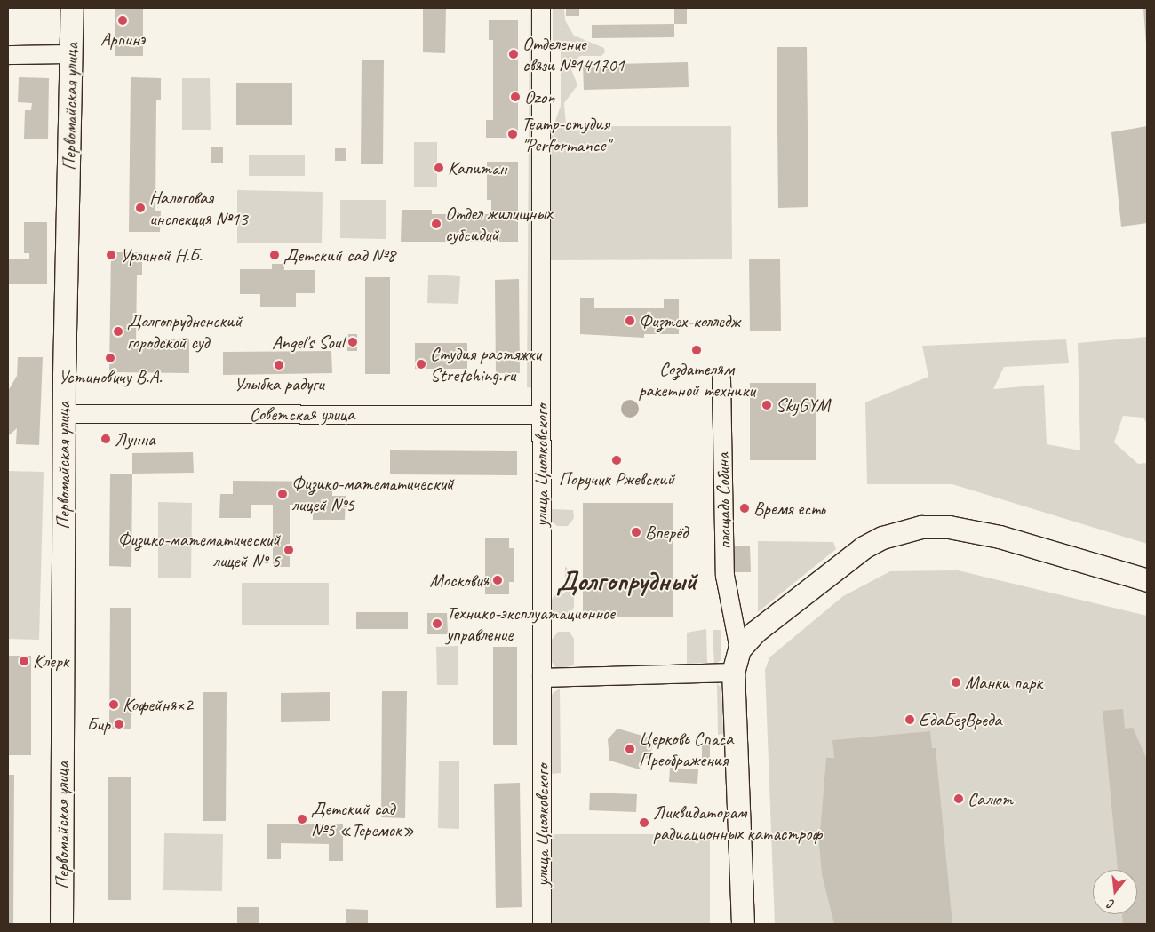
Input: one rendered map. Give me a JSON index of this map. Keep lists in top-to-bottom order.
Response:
{
  "streets": {
    "main road": ["Первомайская улица"],
    "street": ["Советская улица", "улица Циолковского", "площадь Собина"]
  },
  "crossings": [
    ["Первомайская улица", "Советская улица"],
    ["Советская улица", "улица Циолковского"]
  ],
  "districts": ["Долгопрудный"],
  "places": [
    "Арпинэ",
    "Отделение связи №141701",
    "Ozon",
    "Театр-студия \"Performance\"",
    "Капитан",
    "Налоговая инспекция №13",
    "Отдел жилищных субсидий",
    "Урлиной Н.Б.",
    "Детский сад №8",
    "Физтех-колледж",
    "Долгопрудненский городской суд",
    "Angel's Soul",
    "Создателям ракетной техники",
    "Устиновичу В.А.",
    "Студия растяжки Stretching.ru",
    "Улыбка радуги",
    "SkyGYM",
    "Лунна",
    "Поручик Ржевский",
    "Физико-математический лицей №5",
    "Время есть",
    "Вперёд",
    "Физико-математический лицей № 5",
    "Московия",
    "Технико-эксплуатационное управление",
    "Клерк",
    "Манки парк",
    "Кофейня×2",
    "ЕдаБезВреда",
    "Бир",
    "Церковь Спаса Преображения",
    "Салют",
    "Детский сад №5 «Теремок»",
    "Ликвидаторам радиационных катастроф"
  ],
  "north": "bottom"
}
